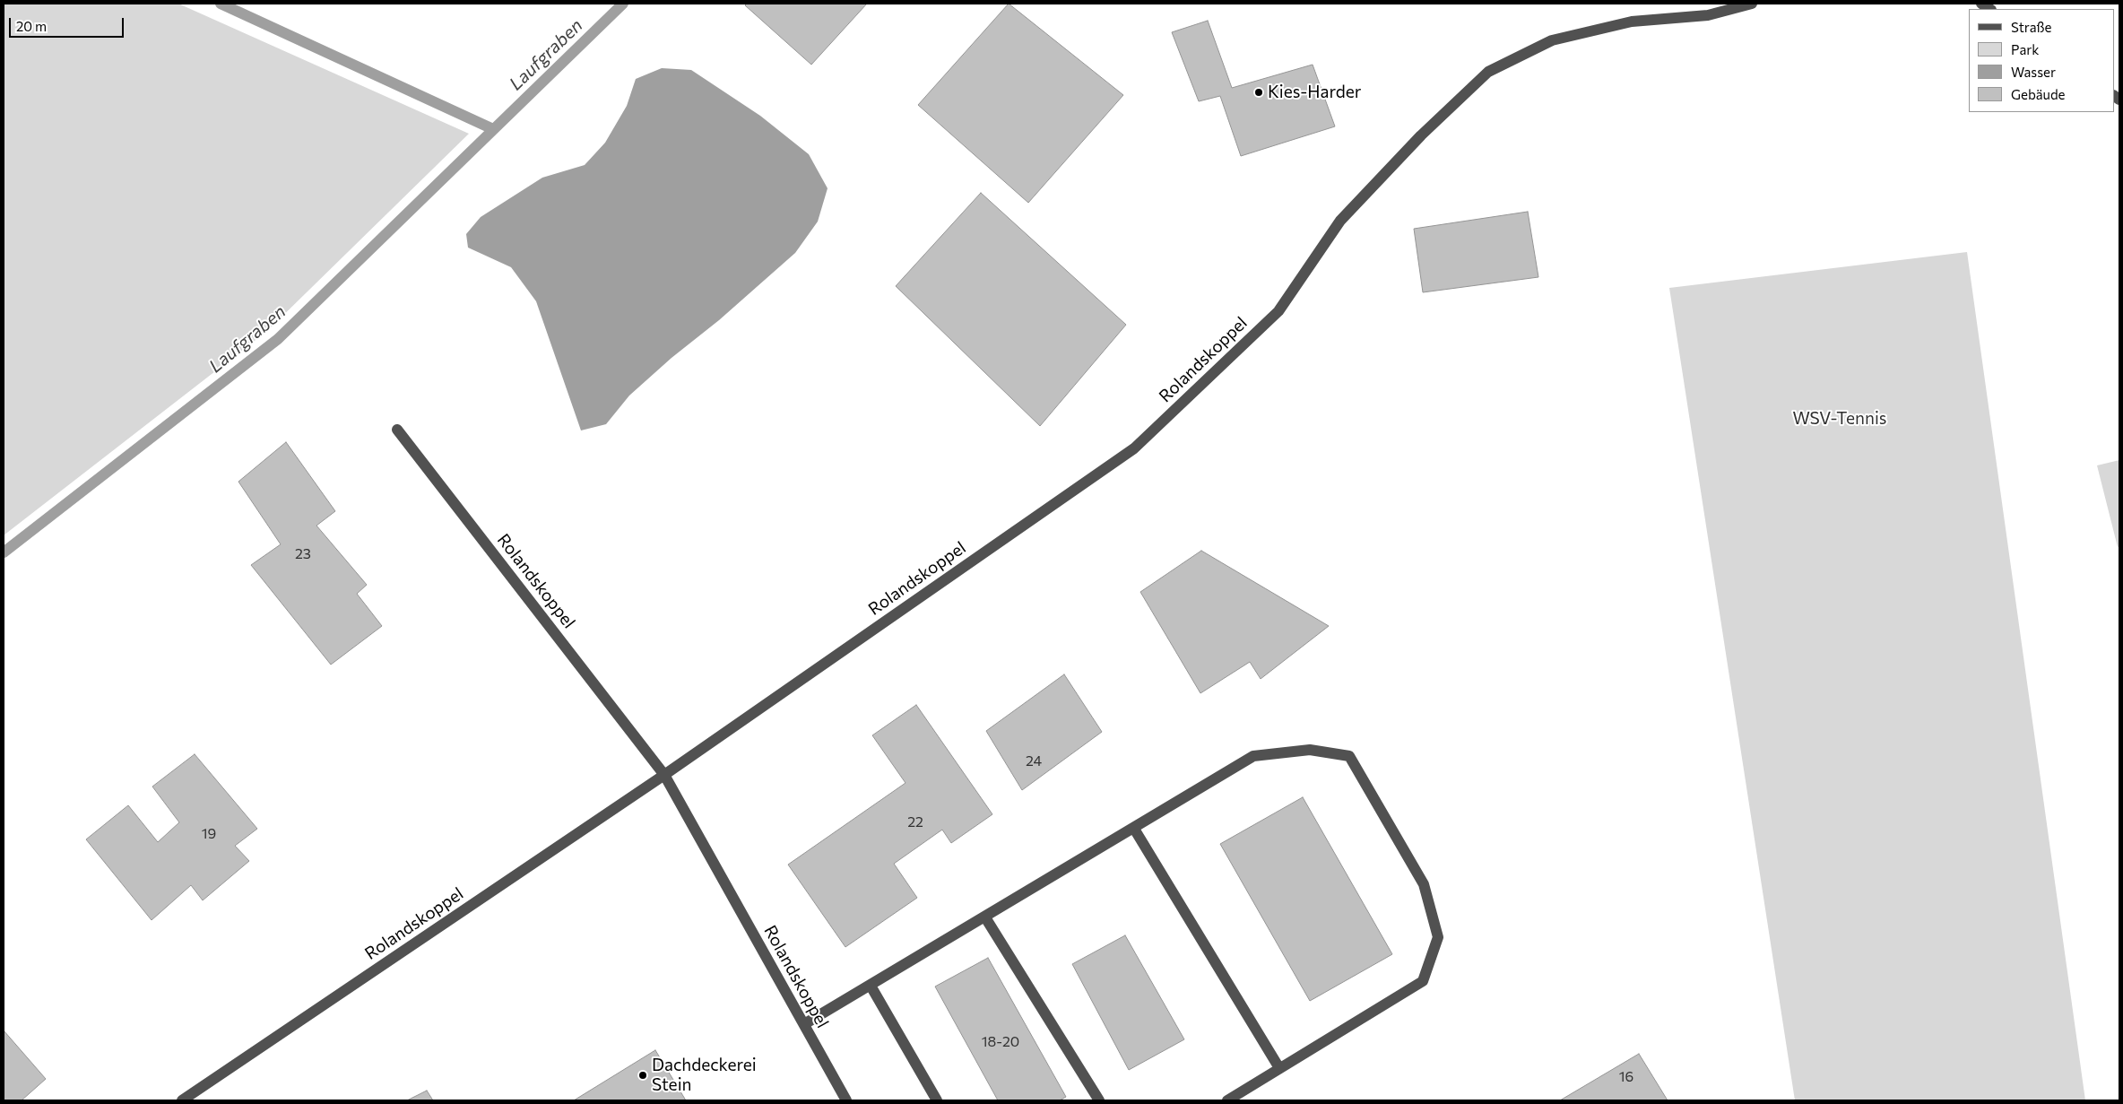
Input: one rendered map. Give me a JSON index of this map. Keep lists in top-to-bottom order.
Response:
{
  "streets": {
    "street": ["Rolandskoppel"]
  },
  "water": ["Laufgraben"],
  "parks": ["WSV-Tennis"],
  "places": ["Kies-Harder", "Dachdeckerei Stein"],
  "house_numbers": [
    "23",
    "24",
    "22",
    "19",
    "18-20",
    "16"
  ],
  "legend": [
    "Straße",
    "Park",
    "Wasser",
    "Gebäude"
  ],
  "scale_bar": "20 m"
}
